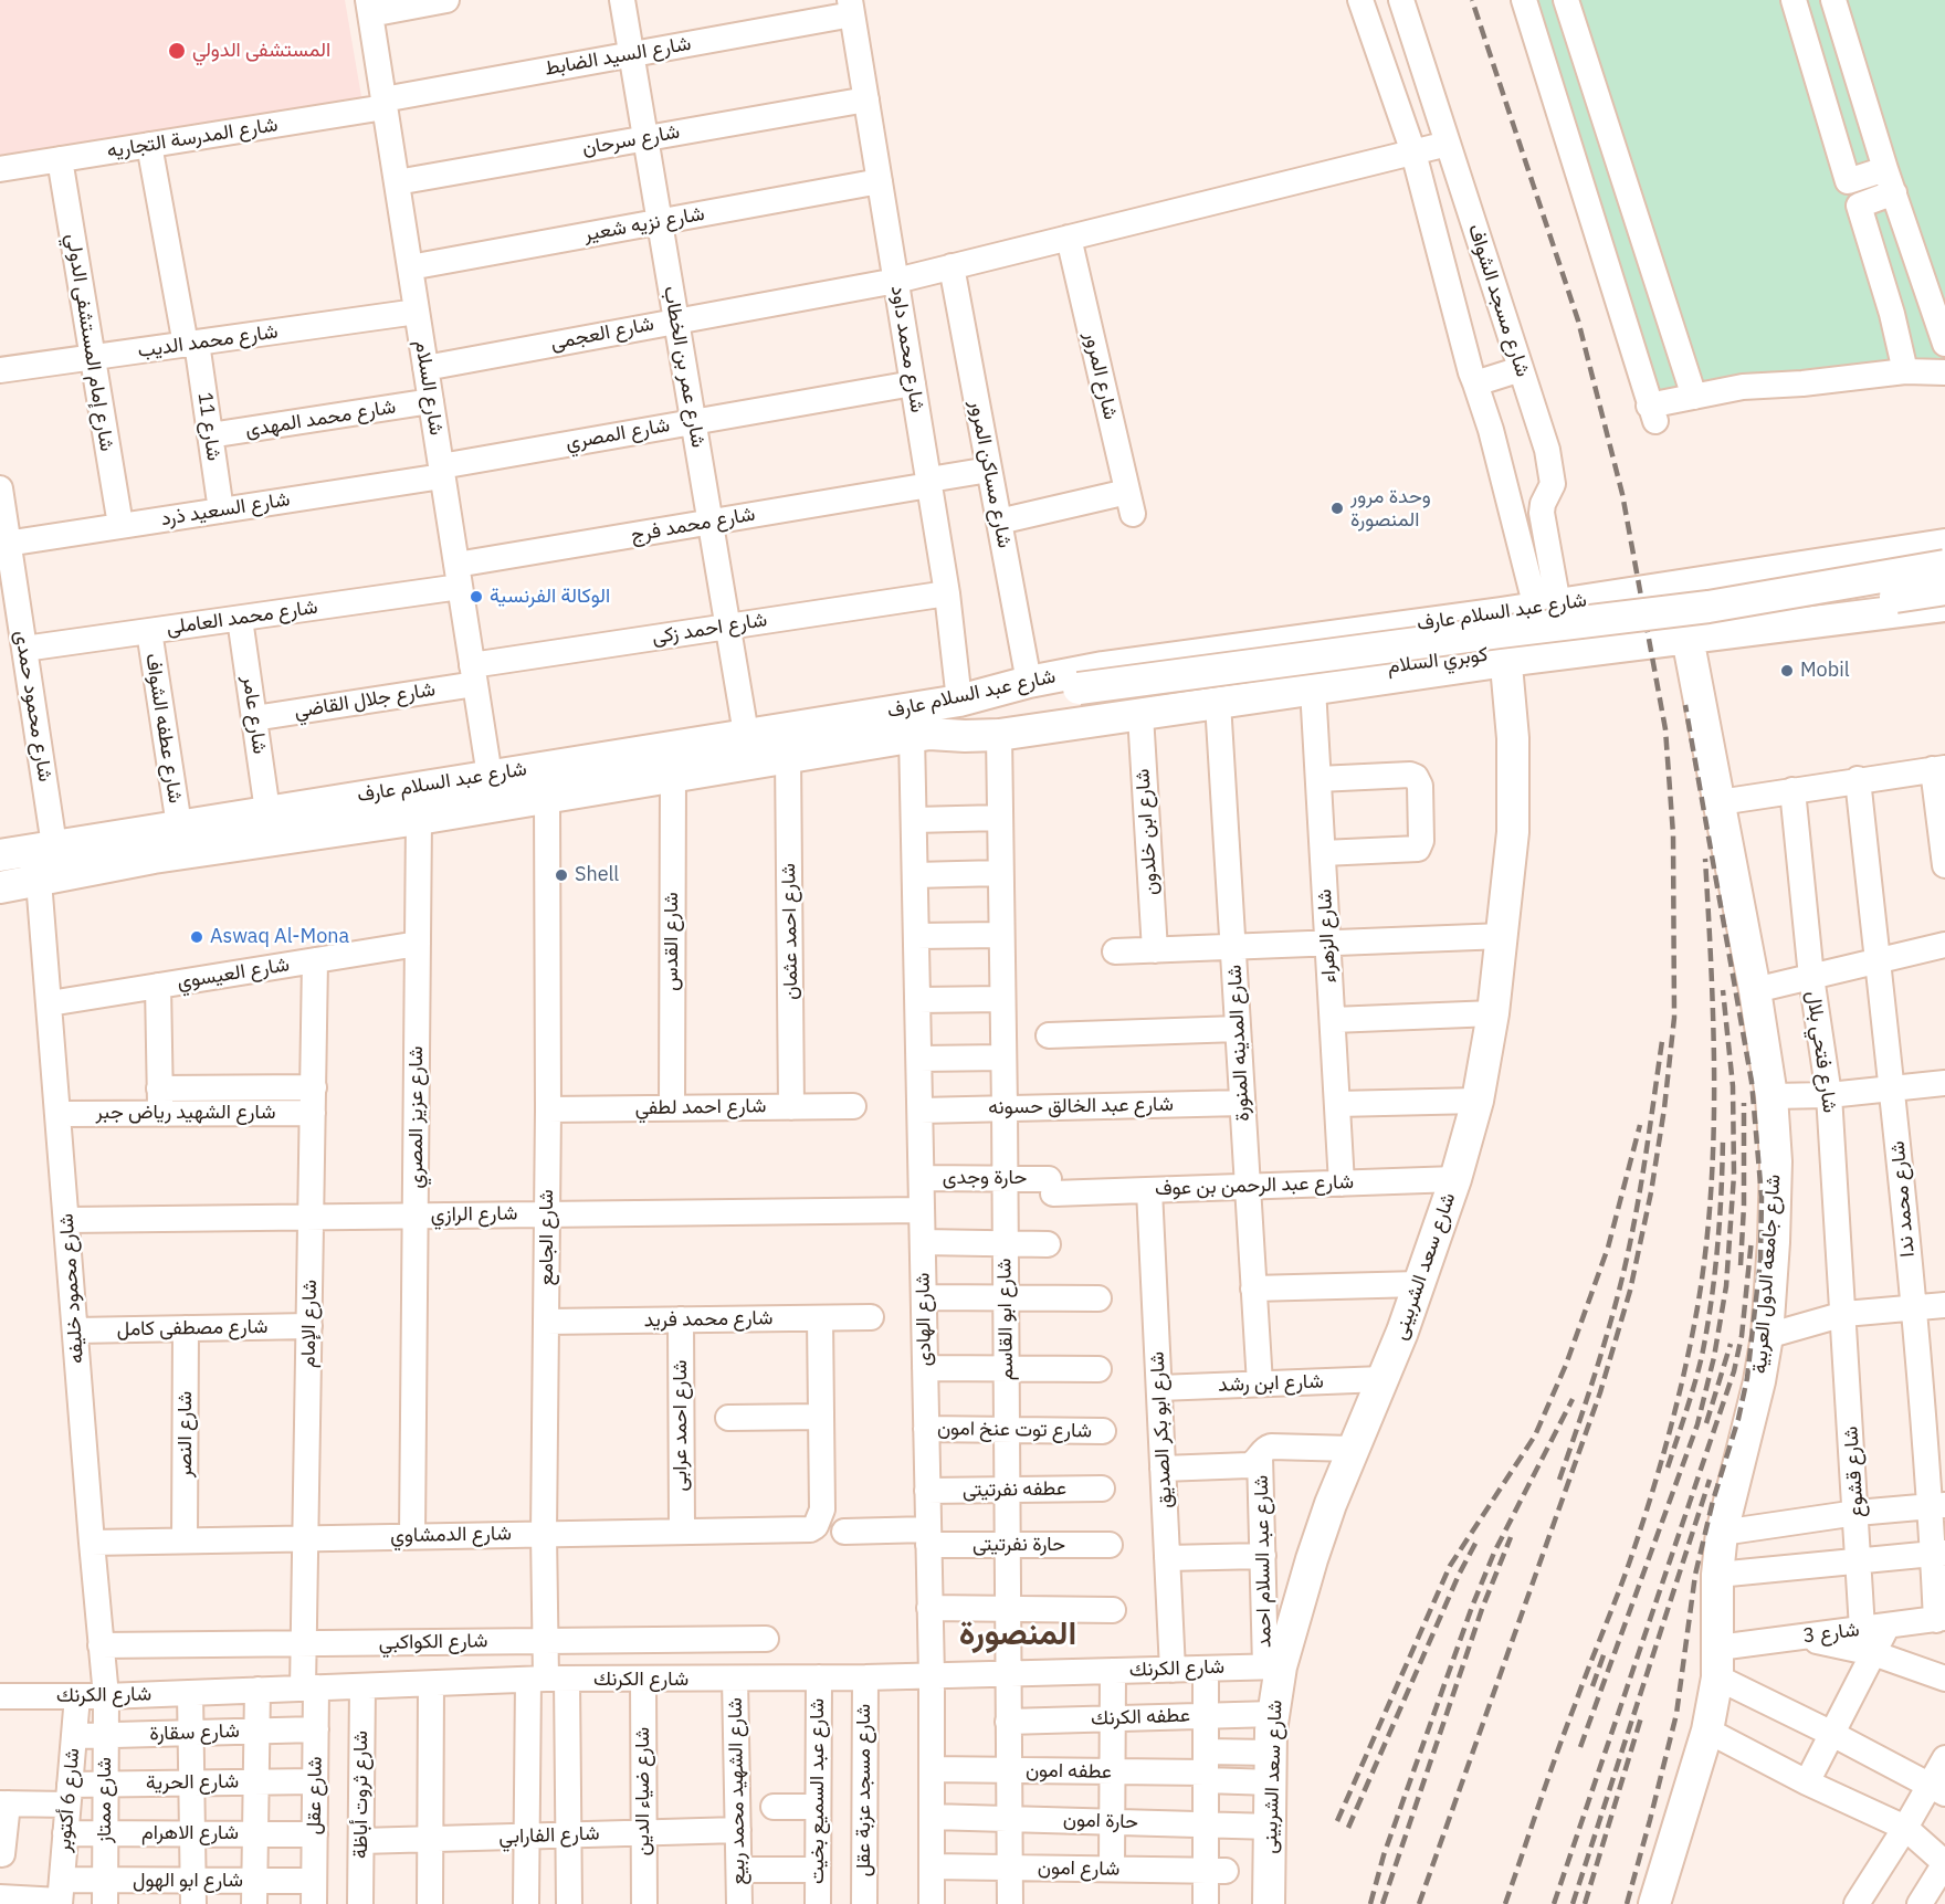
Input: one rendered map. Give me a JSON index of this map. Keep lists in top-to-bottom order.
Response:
{
  "streets": {
    "main road": [
      "شارع عبد السلام عارف",
      "كوبري السلام",
      "شارع سعد الشربينى",
      "شارع جامعه الدول العربية"
    ],
    "street": [
      "شارع السيد الضابط",
      "شارع المدرسة التجاريه",
      "شارع سرحان",
      "شارع نزيه شعير",
      "شارع مسجد الشواف",
      "شارع العجمى",
      "شارع محمد الديب",
      "شارع إمام المستشفى الدولي",
      "شارع محمد داود",
      "شارع عمر بن الخطاب",
      "شارع المرور",
      "شارع السلام",
      "شارع محمد المهدى",
      "شارع 11",
      "شارع المصري",
      "شارع مساكن المرور",
      "شارع السعيد ذرد",
      "شارع محمد فرج",
      "شارع محمد العاملى",
      "شارع احمد زكى",
      "شارع جلال القاضي",
      "شارع محمود حمدى",
      "شارع عامر",
      "شارع عطفه الشواف",
      "شارع ابن خلدون",
      "شارع احمد عثمان",
      "شارع الزهراء",
      "شارع القدس",
      "شارع العيسوي",
      "شارع المدينه المنورة",
      "شارع فتحي بلال",
      "شارع عبد الخالق حسونه",
      "شارع احمد لطفي",
      "شارع الشهيد رياض جبر",
      "شارع عزيز المصري",
      "حارة وجدى",
      "شارع عبد الرحمن بن عوف",
      "شارع محمد ندا",
      "شارع الرازي",
      "شارع الجامع",
      "شارع محمود خليفه",
      "شارع محمد فريد",
      "شارع الهادى",
      "شارع ابو القاسم",
      "شارع الإمام",
      "شارع مصطفى كامل",
      "شارع ابن رشد",
      "شارع احمد عرابى",
      "شارع توت عنخ امون",
      "شارع ابو بكر الصديق",
      "شارع النصر",
      "شارع قشوع",
      "عطفه نفرتيتى",
      "شارع الدمشاوي",
      "حارة نفرتيتى",
      "شارع عبد السلام احمد",
      "شارع 3",
      "شارع الكواكبي",
      "شارع الكرنك",
      "عطفه الكرنك",
      "شارع سقارة",
      "عطفه امون",
      "شارع الحرية",
      "شارع مسجد عزبة عقل",
      "شارع ضياء الدين",
      "شارع الشهيد محمد ربيع",
      "شارع عبد السميع بخيت",
      "شارع ثروت أباظة",
      "شارع عقل",
      "شارع 6 أكتوبر",
      "شارع ممتاز",
      "حارة امون",
      "شارع الاهرام",
      "شارع الفارابي",
      "شارع امون",
      "شارع ابو الهول"
    ]
  },
  "crossings": [
    ["شارع السيد الضابط", "شارع المدرسة التجاريه"],
    ["شارع السيد الضابط", "شارع محمد داود"],
    ["شارع السيد الضابط", "شارع عمر بن الخطاب"],
    ["شارع السيد الضابط", "شارع السلام"],
    ["شارع المدرسة التجاريه", "شارع إمام المستشفى الدولي"],
    ["شارع المدرسة التجاريه", "شارع السلام"],
    ["شارع المدرسة التجاريه", "شارع 11"],
    ["شارع سرحان", "شارع محمد داود"],
    ["شارع سرحان", "شارع عمر بن الخطاب"],
    ["شارع سرحان", "شارع السلام"],
    ["شارع نزيه شعير", "شارع محمد داود"],
    ["شارع نزيه شعير", "شارع عمر بن الخطاب"],
    ["شارع نزيه شعير", "شارع السلام"],
    ["شارع مسجد الشواف", "شارع العجمى"],
    ["شارع مسجد الشواف", "شارع عبد السلام عارف"],
    ["شارع العجمى", "شارع محمد داود"],
    ["شارع العجمى", "شارع عمر بن الخطاب"],
    ["شارع العجمى", "شارع المرور"],
    ["شارع العجمى", "شارع السلام"],
    ["شارع العجمى", "شارع مساكن المرور"],
    ["شارع محمد الديب", "شارع إمام المستشفى الدولي"],
    ["شارع محمد الديب", "شارع السلام"],
    ["شارع محمد الديب", "شارع 11"],
    ["شارع إمام المستشفى الدولي", "شارع السعيد ذرد"],
    ["شارع محمد داود", "شارع المصري"],
    ["شارع محمد داود", "شارع محمد فرج"],
    ["شارع محمد داود", "شارع عبد السلام عارف"],
    ["شارع محمد داود", "شارع احمد زكى"],
    ["شارع محمد داود", "كوبري السلام"],
    ["شارع عمر بن الخطاب", "شارع المصري"],
    ["شارع عمر بن الخطاب", "شارع محمد فرج"],
    ["شارع عمر بن الخطاب", "شارع عبد السلام عارف"],
    ["شارع عمر بن الخطاب", "شارع احمد زكى"],
    ["شارع المرور", "شارع مساكن المرور"],
    ["شارع السلام", "شارع محمد المهدى"],
    ["شارع السلام", "شارع المصري"],
    ["شارع السلام", "شارع السعيد ذرد"],
    ["شارع السلام", "شارع محمد فرج"],
    ["شارع السلام", "شارع عبد السلام عارف"],
    ["شارع السلام", "شارع محمد العاملى"],
    ["شارع السلام", "شارع احمد زكى"],
    ["شارع السلام", "شارع جلال القاضي"],
    ["شارع محمد المهدى", "شارع 11"],
    ["شارع 11", "شارع السعيد ذرد"],
    ["شارع المصري", "شارع السعيد ذرد"],
    ["شارع مساكن المرور", "شارع محمد فرج"],
    ["شارع مساكن المرور", "شارع عبد السلام عارف"],
    ["شارع السعيد ذرد", "شارع محمود حمدى"],
    ["شارع محمد فرج", "شارع محمد العاملى"],
    ["شارع عبد السلام عارف", "كوبري السلام"],
    ["شارع عبد السلام عارف", "شارع محمود حمدى"],
    ["شارع عبد السلام عارف", "شارع عامر"],
    ["شارع عبد السلام عارف", "شارع عطفه الشواف"],
    ["شارع عبد السلام عارف", "شارع ابن خلدون"],
    ["شارع عبد السلام عارف", "شارع احمد عثمان"],
    ["شارع عبد السلام عارف", "شارع الزهراء"],
    ["شارع عبد السلام عارف", "شارع القدس"],
    ["شارع عبد السلام عارف", "شارع المدينه المنورة"],
    ["شارع عبد السلام عارف", "شارع عزيز المصري"],
    ["شارع عبد السلام عارف", "شارع الجامع"],
    ["شارع عبد السلام عارف", "شارع سعد الشربينى"],
    ["شارع عبد السلام عارف", "شارع جامعه الدول العربية"],
    ["شارع عبد السلام عارف", "شارع محمود خليفه"],
    ["شارع عبد السلام عارف", "شارع الهادى"],
    ["شارع عبد السلام عارف", "شارع ابو القاسم"],
    ["شارع محمد العاملى", "شارع محمود حمدى"],
    ["شارع محمد العاملى", "شارع عامر"],
    ["شارع محمد العاملى", "شارع عطفه الشواف"],
    ["شارع احمد زكى", "شارع جلال القاضي"],
    ["كوبري السلام", "شارع ابن خلدون"],
    ["كوبري السلام", "شارع الهادى"],
    ["شارع جلال القاضي", "شارع عامر"],
    ["شارع احمد عثمان", "شارع احمد لطفي"],
    ["شارع الزهراء", "شارع عبد الرحمن بن عوف"],
    ["شارع القدس", "شارع احمد لطفي"],
    ["شارع العيسوي", "شارع عزيز المصري"],
    ["شارع العيسوي", "شارع محمود خليفه"],
    ["شارع العيسوي", "شارع الإمام"],
    ["شارع المدينه المنورة", "شارع عبد الخالق حسونه"],
    ["شارع المدينه المنورة", "شارع عبد الرحمن بن عوف"],
    ["شارع المدينه المنورة", "شارع ابن رشد"],
    ["شارع فتحي بلال", "شارع قشوع"],
    ["شارع عبد الخالق حسونه", "شارع الهادى"],
    ["شارع عبد الخالق حسونه", "شارع ابو القاسم"],
    ["شارع احمد لطفي", "شارع الجامع"],
    ["شارع الشهيد رياض جبر", "شارع محمود خليفه"],
    ["شارع الشهيد رياض جبر", "شارع الإمام"],
    ["شارع عزيز المصري", "شارع الرازي"],
    ["شارع عزيز المصري", "شارع الدمشاوي"],
    ["حارة وجدى", "شارع عبد الرحمن بن عوف"],
    ["حارة وجدى", "شارع الهادى"],
    ["حارة وجدى", "شارع ابو القاسم"],
    ["شارع عبد الرحمن بن عوف", "شارع سعد الشربينى"],
    ["شارع عبد الرحمن بن عوف", "شارع ابو بكر الصديق"],
    ["شارع محمد ندا", "شارع 3"],
    ["شارع الرازي", "شارع الجامع"],
    ["شارع الرازي", "شارع محمود خليفه"],
    ["شارع الرازي", "شارع الهادى"],
    ["شارع الرازي", "شارع الإمام"],
    ["شارع الجامع", "شارع محمد فريد"],
    ["شارع الجامع", "شارع الدمشاوي"],
    ["شارع الجامع", "شارع الكواكبي"],
    ["شارع الجامع", "شارع الكرنك"],
    ["شارع سعد الشربينى", "شارع ابن رشد"],
    ["شارع سعد الشربينى", "شارع عبد السلام احمد"],
    ["شارع سعد الشربينى", "شارع الكرنك"],
    ["شارع سعد الشربينى", "عطفه الكرنك"],
    ["شارع سعد الشربينى", "عطفه امون"],
    ["شارع سعد الشربينى", "حارة امون"],
    ["شارع جامعه الدول العربية", "شارع 3"],
    ["شارع محمود خليفه", "شارع مصطفى كامل"],
    ["شارع محمود خليفه", "شارع الدمشاوي"],
    ["شارع محمود خليفه", "شارع الكواكبي"],
    ["شارع محمود خليفه", "شارع الكرنك"],
    ["شارع محمود خليفه", "شارع ممتاز"],
    ["شارع محمد فريد", "شارع احمد عرابى"],
    ["شارع الهادى", "شارع توت عنخ امون"],
    ["شارع الهادى", "عطفه نفرتيتى"],
    ["شارع الهادى", "حارة نفرتيتى"],
    ["شارع الهادى", "شارع الكرنك"],
    ["شارع الهادى", "عطفه امون"],
    ["شارع الهادى", "حارة امون"],
    ["شارع الهادى", "شارع امون"],
    ["شارع ابو القاسم", "شارع توت عنخ امون"],
    ["شارع ابو القاسم", "عطفه نفرتيتى"],
    ["شارع ابو القاسم", "حارة نفرتيتى"],
    ["شارع ابو القاسم", "شارع الكرنك"],
    ["شارع ابو القاسم", "عطفه الكرنك"],
    ["شارع ابو القاسم", "عطفه امون"],
    ["شارع ابو القاسم", "حارة امون"],
    ["شارع ابو القاسم", "شارع امون"],
    ["شارع الإمام", "شارع مصطفى كامل"],
    ["شارع الإمام", "شارع الدمشاوي"],
    ["شارع الإمام", "شارع الكواكبي"],
    ["شارع الإمام", "شارع الكرنك"],
    ["شارع الإمام", "شارع عقل"],
    ["شارع مصطفى كامل", "شارع النصر"],
    ["شارع ابن رشد", "شارع ابو بكر الصديق"],
    ["شارع احمد عرابى", "شارع الدمشاوي"],
    ["شارع ابو بكر الصديق", "شارع الكرنك"],
    ["شارع النصر", "شارع الدمشاوي"],
    ["شارع قشوع", "شارع 3"],
    ["شارع عبد السلام احمد", "شارع الكرنك"],
    ["شارع الكرنك", "شارع مسجد عزبة عقل"],
    ["شارع الكرنك", "شارع ضياء الدين"],
    ["شارع الكرنك", "شارع الشهيد محمد ربيع"],
    ["شارع الكرنك", "شارع عبد السميع بخيت"],
    ["شارع الكرنك", "شارع ثروت أباظة"],
    ["شارع الكرنك", "شارع عقل"],
    ["شارع الكرنك", "شارع 6 أكتوبر"],
    ["شارع الكرنك", "شارع ممتاز"],
    ["شارع سقارة", "شارع عقل"],
    ["شارع سقارة", "شارع 6 أكتوبر"],
    ["شارع سقارة", "شارع ممتاز"],
    ["شارع الحرية", "شارع عقل"],
    ["شارع الحرية", "شارع 6 أكتوبر"],
    ["شارع الحرية", "شارع ممتاز"],
    ["شارع ضياء الدين", "شارع الفارابي"],
    ["شارع الشهيد محمد ربيع", "شارع الفارابي"],
    ["شارع ثروت أباظة", "شارع الفارابي"],
    ["شارع عقل", "شارع الاهرام"],
    ["شارع عقل", "شارع ابو الهول"],
    ["شارع 6 أكتوبر", "شارع الاهرام"],
    ["شارع 6 أكتوبر", "شارع ابو الهول"],
    ["شارع ممتاز", "شارع الاهرام"],
    ["شارع ممتاز", "شارع ابو الهول"]
  ],
  "districts": ["المنصورة"],
  "places": [
    "المستشفى الدولي",
    "وحدة مرور المنصورة",
    "الوكالة الفرنسية",
    "Mobil",
    "Shell",
    "Aswaq Al-Mona"
  ]
}
